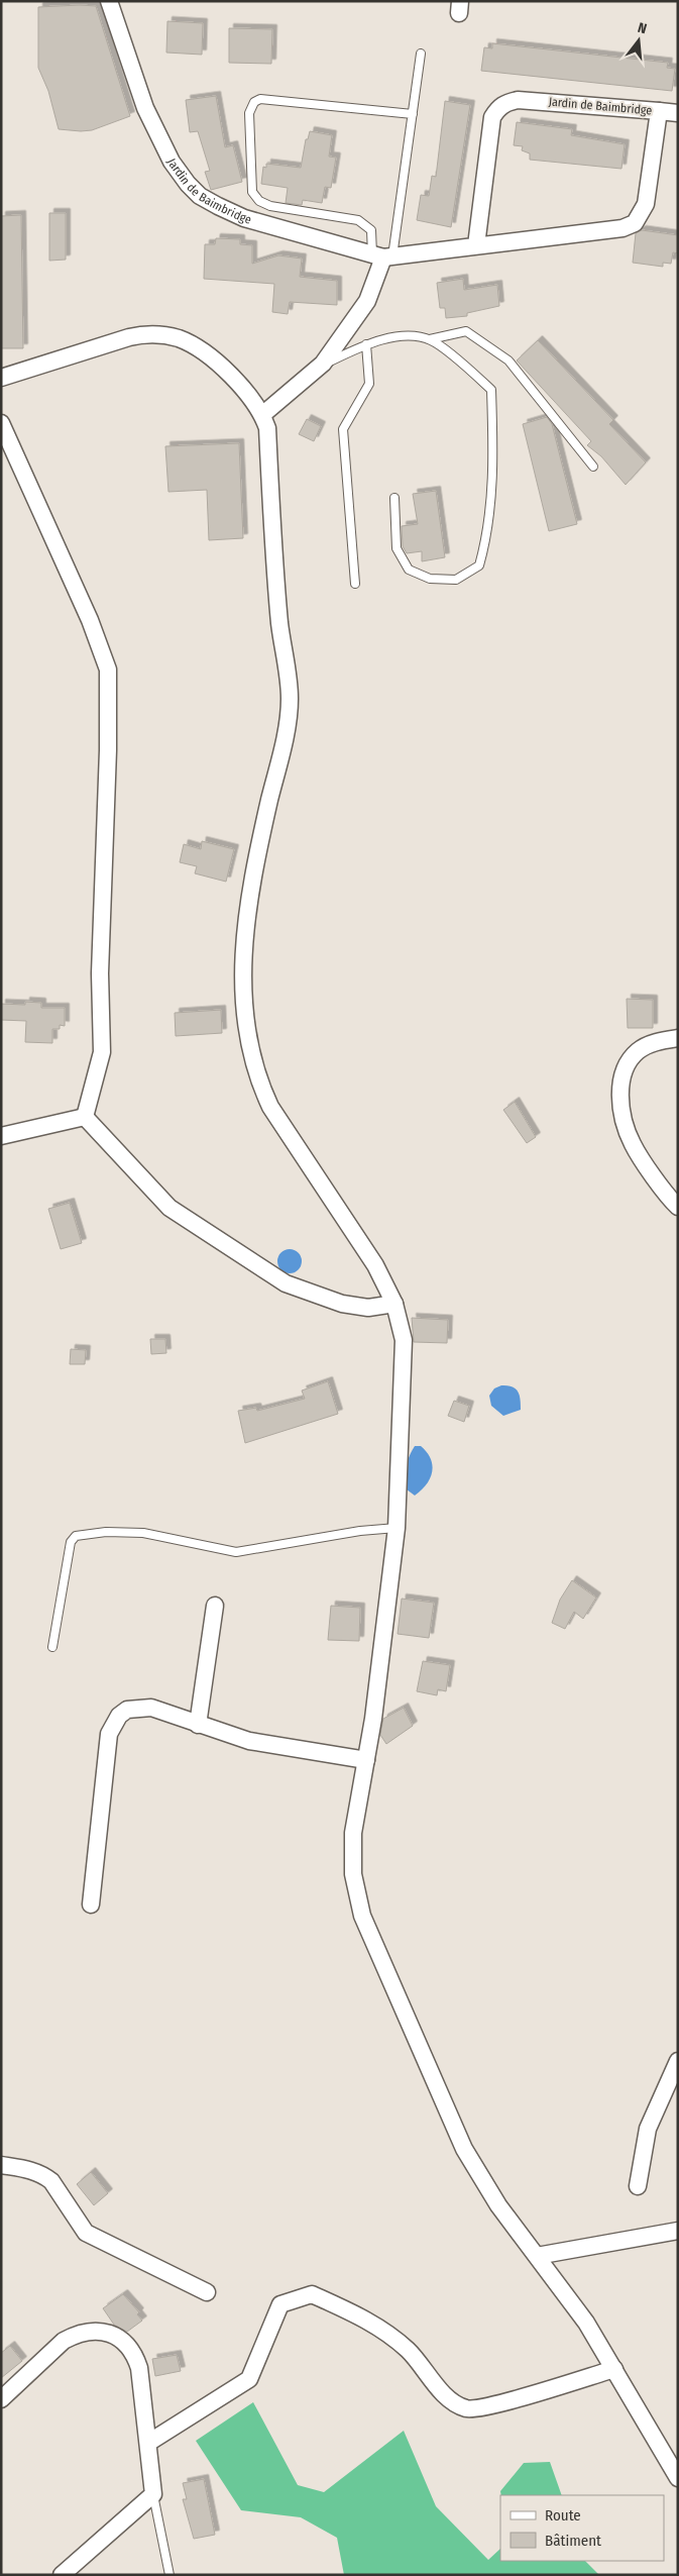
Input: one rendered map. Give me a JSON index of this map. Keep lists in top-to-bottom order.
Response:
{
  "streets": {
    "street": ["Jardin de Baimbridge"]
  },
  "legend": ["Route", "Bâtiment"],
  "north": "top"
}
